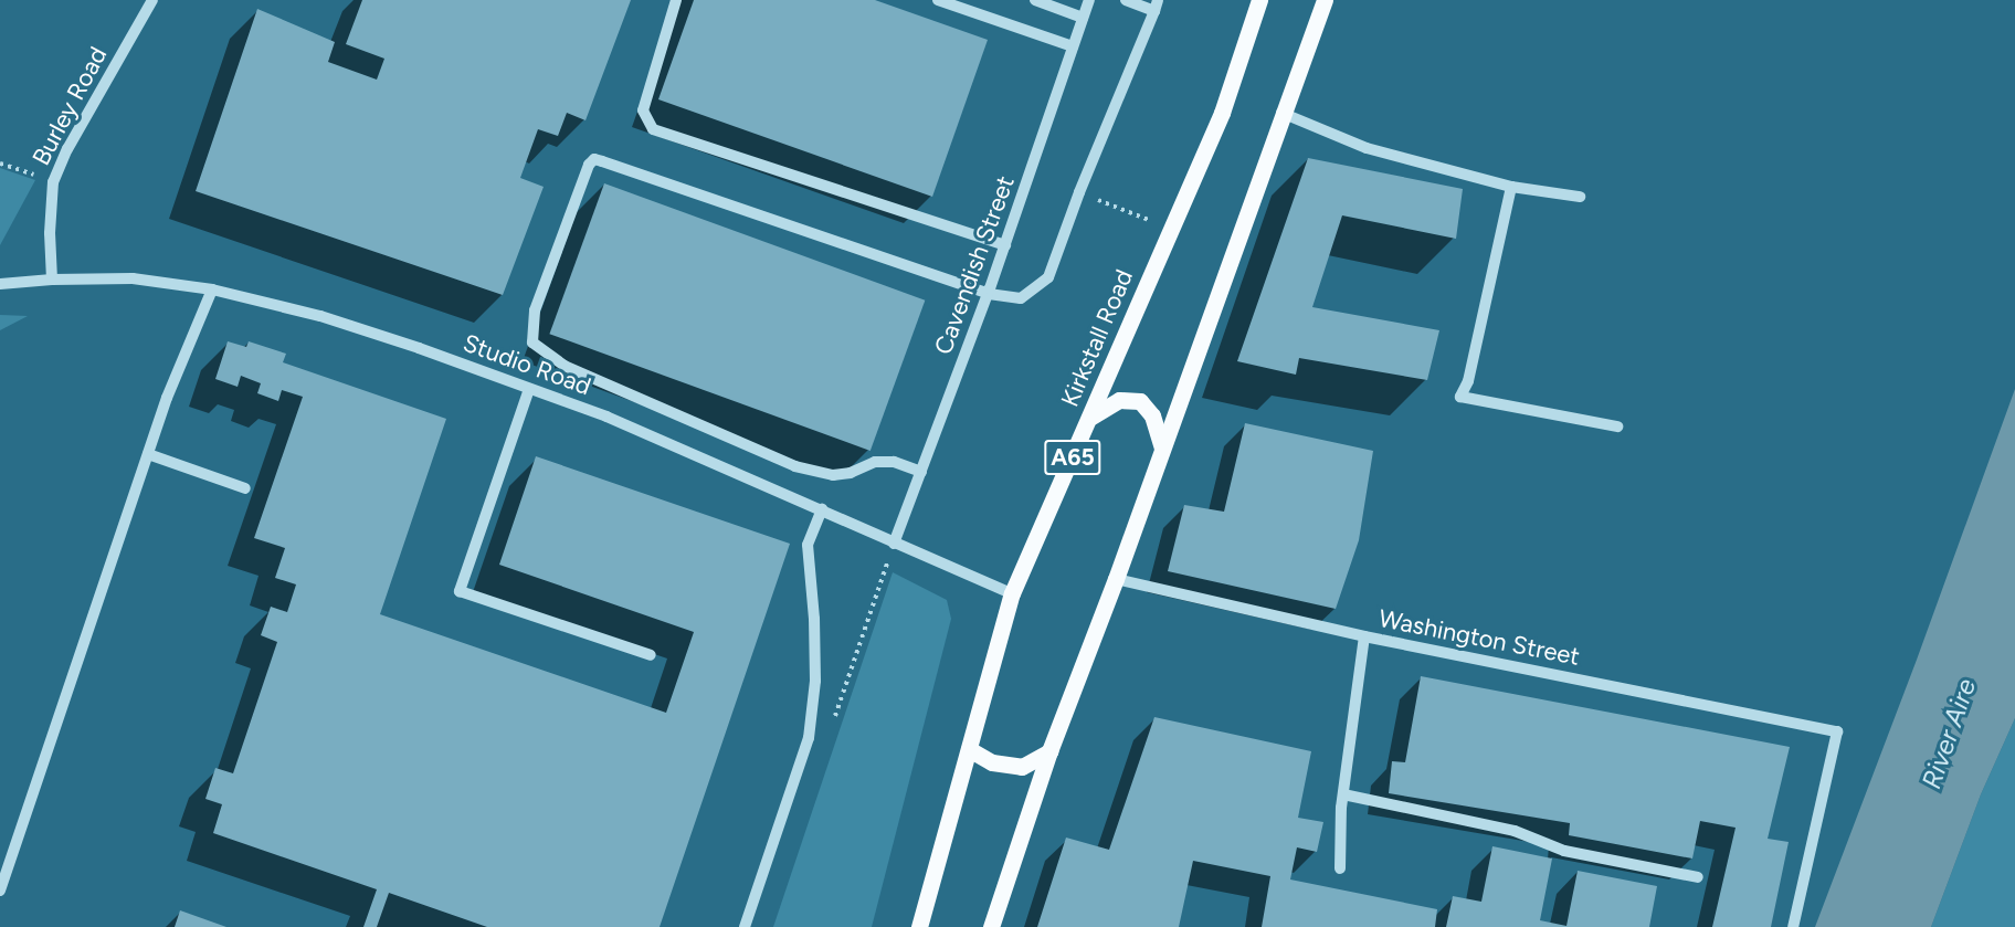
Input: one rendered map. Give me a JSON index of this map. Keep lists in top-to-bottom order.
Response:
{
  "streets": {
    "main road": ["Kirkstall Road", "A65"],
    "street": [
      "Burley Road",
      "Cavendish Street",
      "Studio Road",
      "Washington Street"
    ]
  },
  "crossings": [
    ["Burley Road", "Studio Road"],
    ["Cavendish Street", "Studio Road"],
    ["Kirkstall Road", "Studio Road"]
  ],
  "water": ["River Aire"]
}
